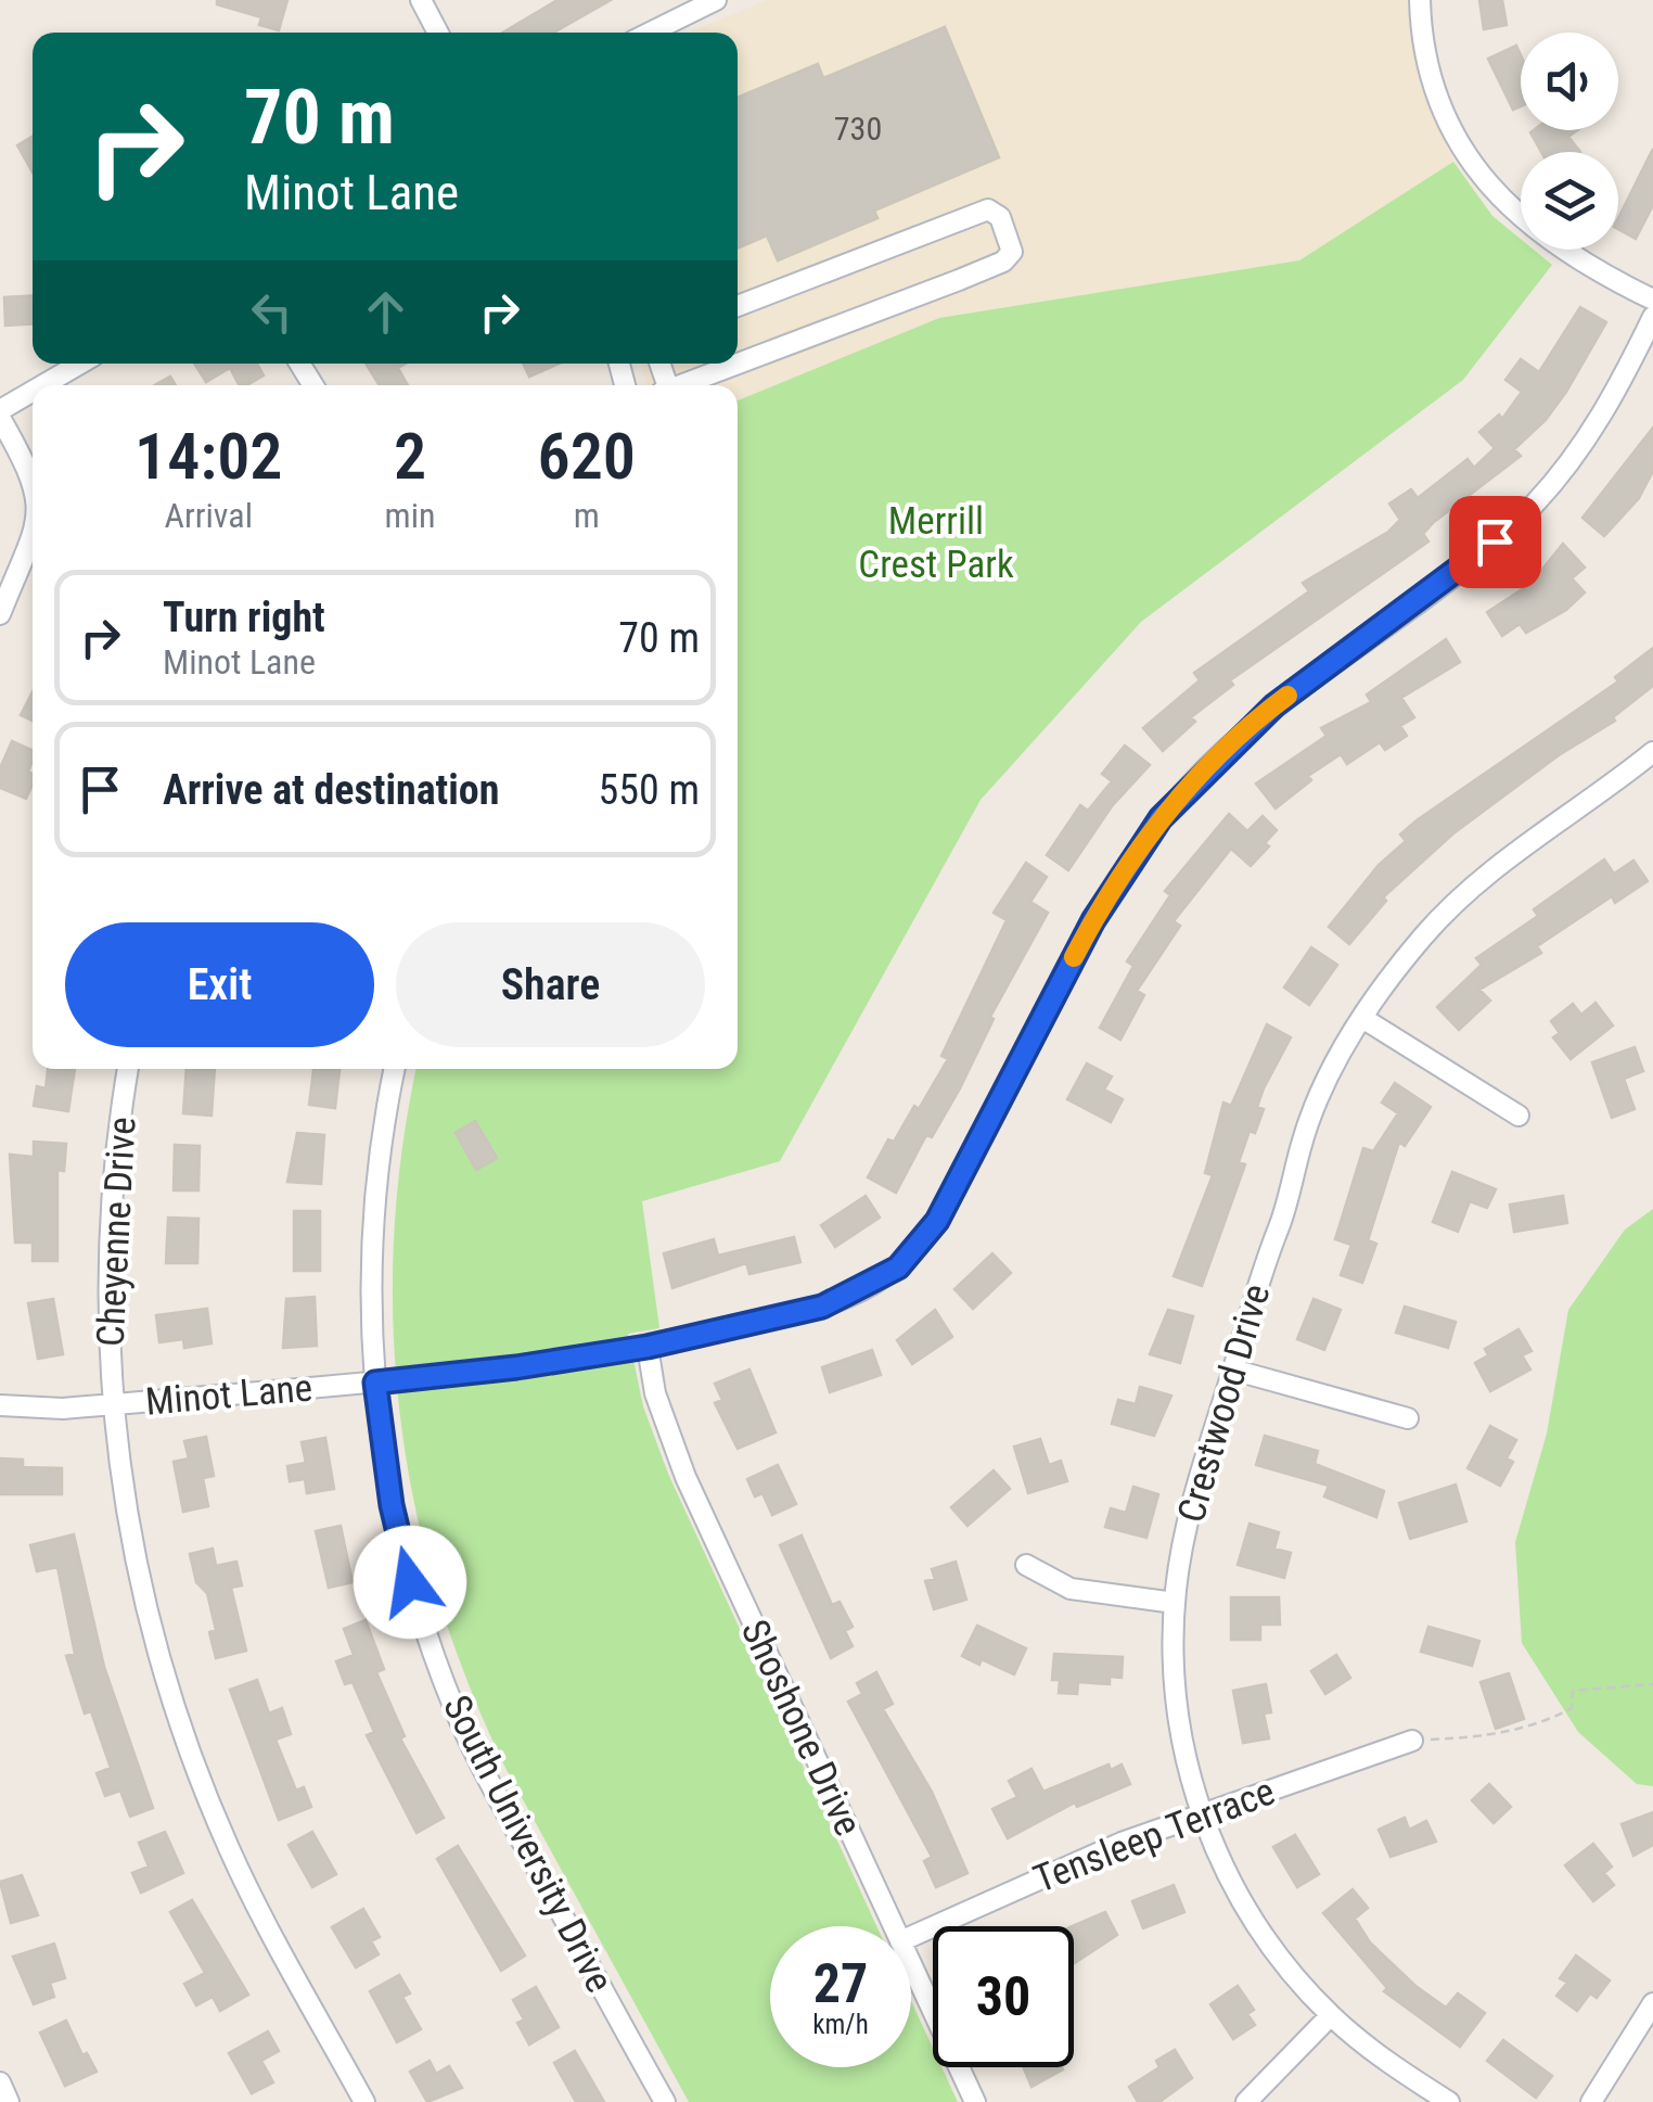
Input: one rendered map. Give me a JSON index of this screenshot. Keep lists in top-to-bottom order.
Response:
{
  "streets": {
    "street": [
      "Cheyenne Drive",
      "Minot Lane",
      "Crestwood Drive",
      "Shoshone Drive",
      "Tensleep Terrace",
      "South University Drive"
    ]
  },
  "crossings": [
    ["Cheyenne Drive", "Minot Lane"],
    ["Minot Lane", "Shoshone Drive"],
    ["Minot Lane", "South University Drive"],
    ["Crestwood Drive", "Tensleep Terrace"]
  ],
  "parks": ["Merrill Crest Park"],
  "house_numbers": ["730"],
  "page": {
    "turn": ["70 m", "Minot Lane"],
    "eta": [
      "14:02",
      "Arrival",
      "2",
      "min",
      "620",
      "m"
    ],
    "list": [
      {
        "name": "Turn right",
        "note": "Minot Lane",
        "value": "70 m"
      },
      {
        "name": "Arrive at destination",
        "value": "550 m"
      }
    ],
    "buttons": ["Exit", "Share"],
    "speed": "27 km/h",
    "limit": "30"
  }
}
